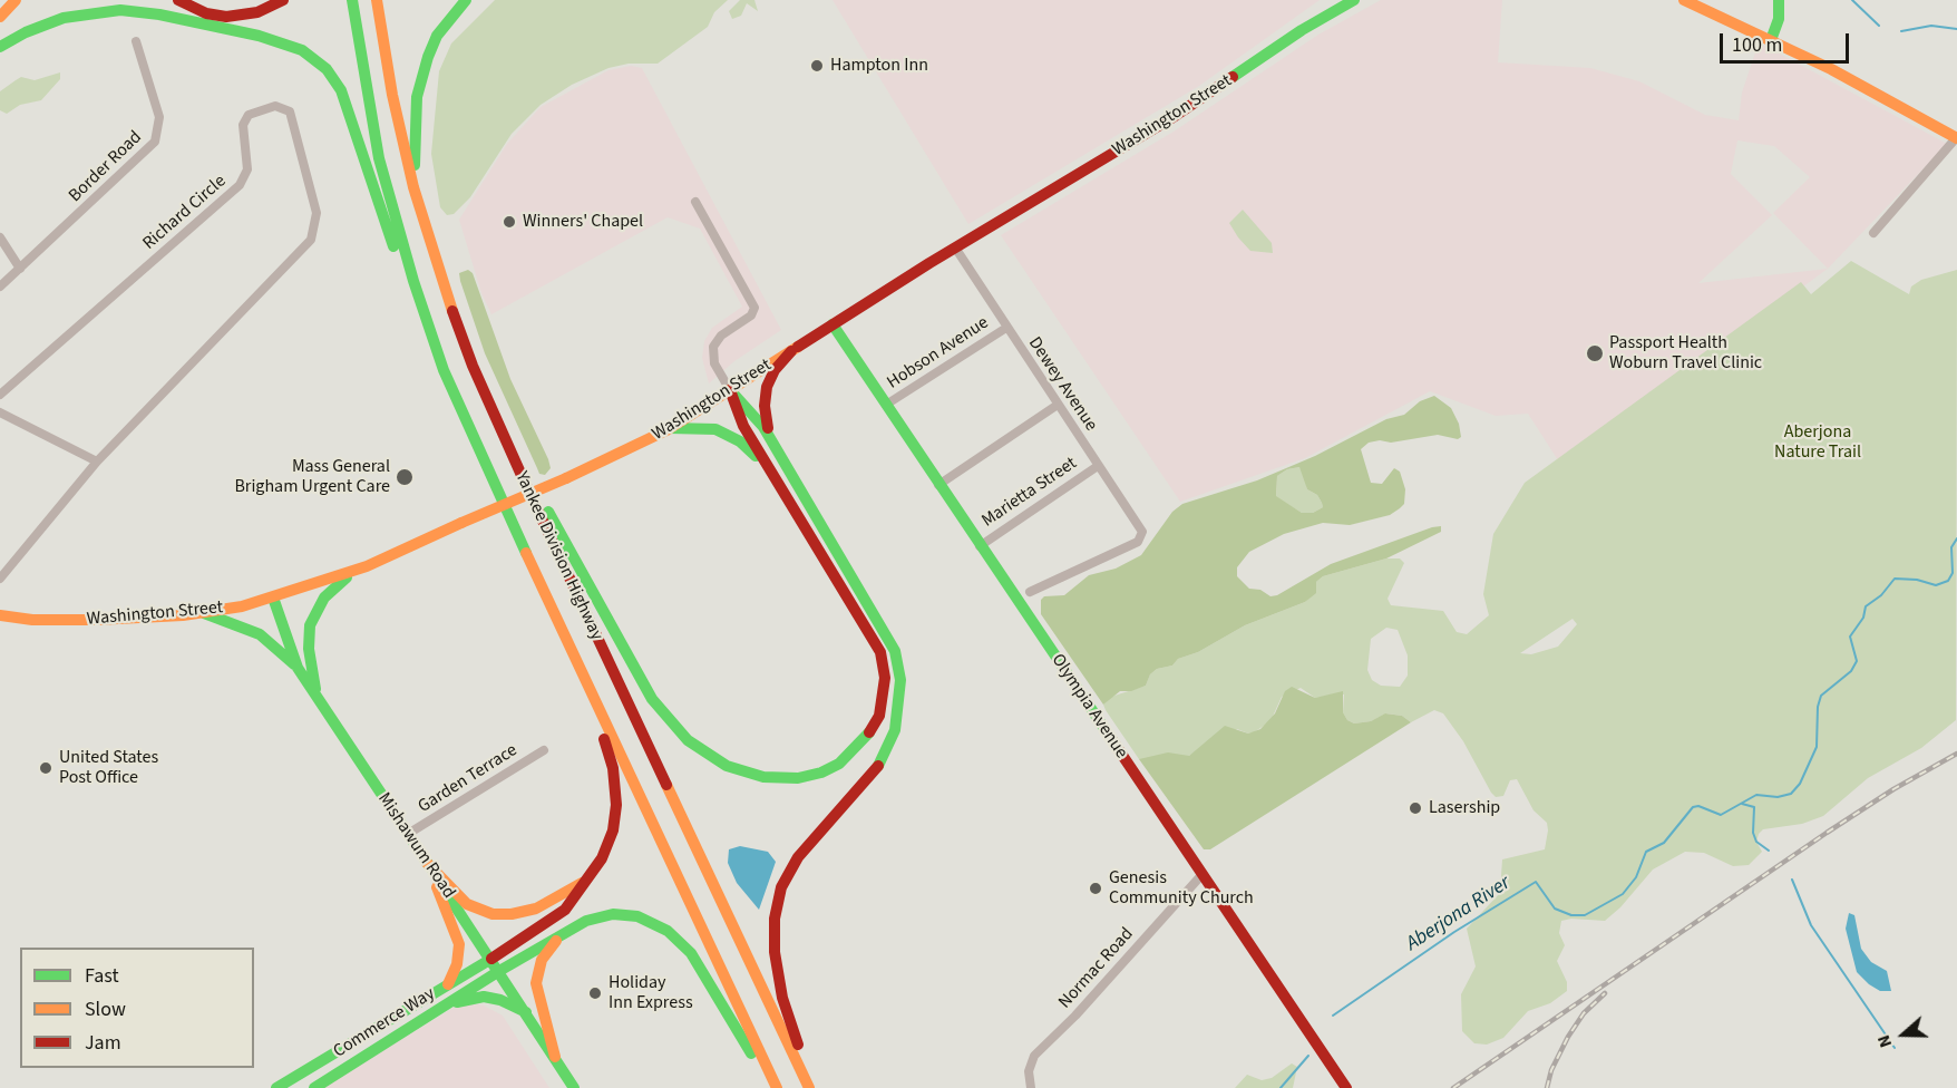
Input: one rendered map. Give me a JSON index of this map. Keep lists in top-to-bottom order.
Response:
{
  "streets": {
    "main road": [
      "Washington Street",
      "Yankee Division Highway",
      "Olympia Avenue",
      "Mishawum Road",
      "Commerce Way"
    ],
    "street": [
      "Border Road",
      "Richard Circle",
      "Hobson Avenue",
      "Dewey Avenue",
      "Marietta Street",
      "Garden Terrace",
      "Normac Road"
    ]
  },
  "crossings": [
    ["Washington Street", "Dewey Avenue"],
    ["Washington Street", "Olympia Avenue"],
    ["Washington Street", "Mishawum Road"],
    ["Hobson Avenue", "Dewey Avenue"],
    ["Hobson Avenue", "Olympia Avenue"],
    ["Dewey Avenue", "Marietta Street"],
    ["Marietta Street", "Olympia Avenue"],
    ["Yankee Division Highway", "Commerce Way"],
    ["Olympia Avenue", "Normac Road"],
    ["Garden Terrace", "Mishawum Road"],
    ["Mishawum Road", "Commerce Way"]
  ],
  "water": ["Aberjona River"],
  "parks": ["Aberjona Nature Trail"],
  "places": [
    "Hampton Inn",
    "Winners' Chapel",
    "Passport Health Woburn Travel Clinic",
    "Mass General Brigham Urgent Care",
    "United States Post Office",
    "Lasership",
    "Genesis Community Church",
    "Holiday Inn Express"
  ],
  "legend": ["Fast", "Slow", "Jam"],
  "scale_bar": "100 m",
  "north": "left"
}
